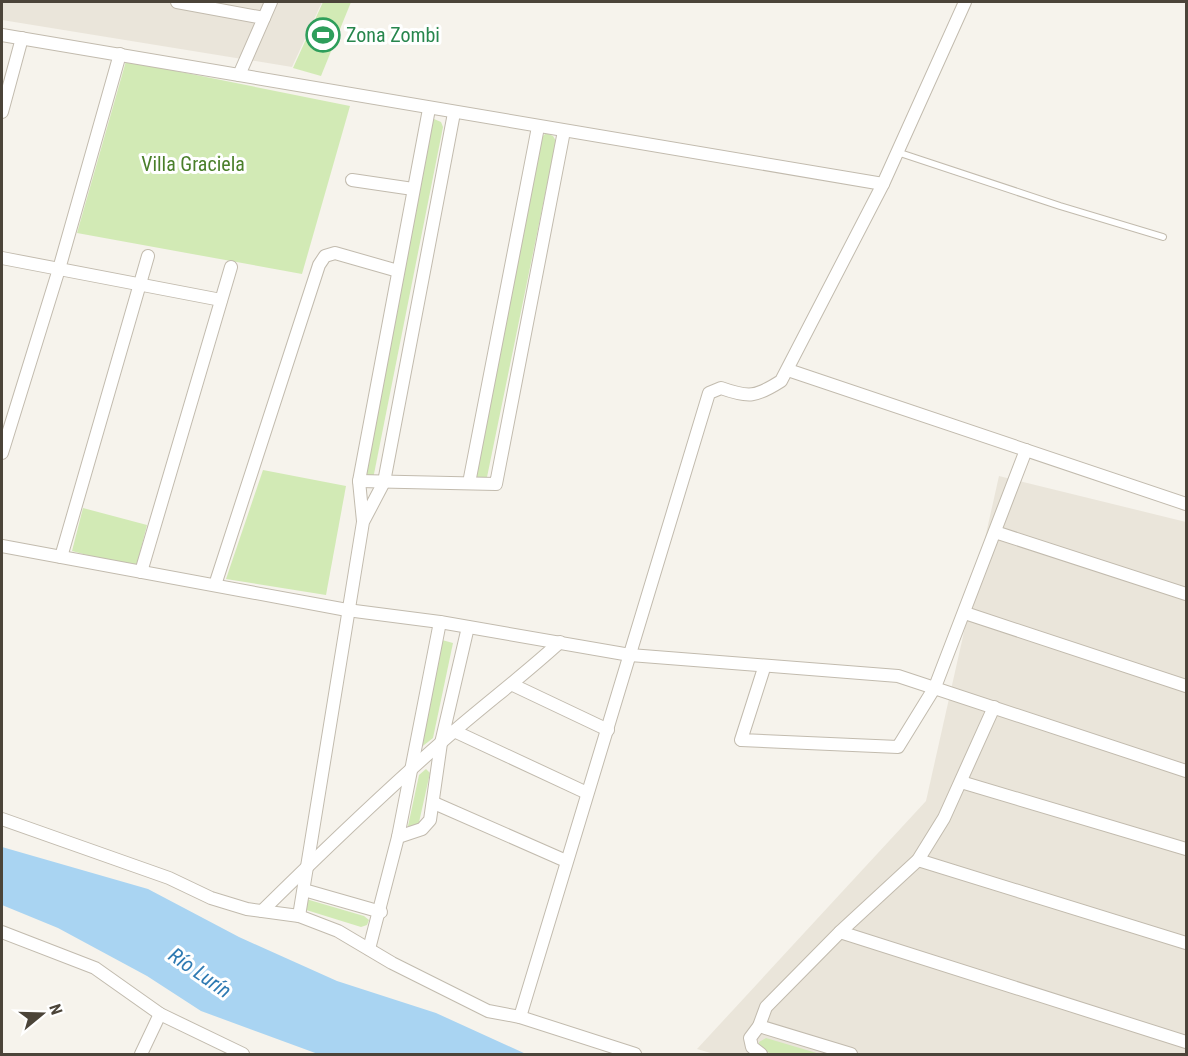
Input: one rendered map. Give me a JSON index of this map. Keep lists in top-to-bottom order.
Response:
{
  "water": ["Río Lurín"],
  "parks": ["Villa Graciela"],
  "places": {
    "sports": ["Zona Zombi"]
  },
  "north": "right"
}
